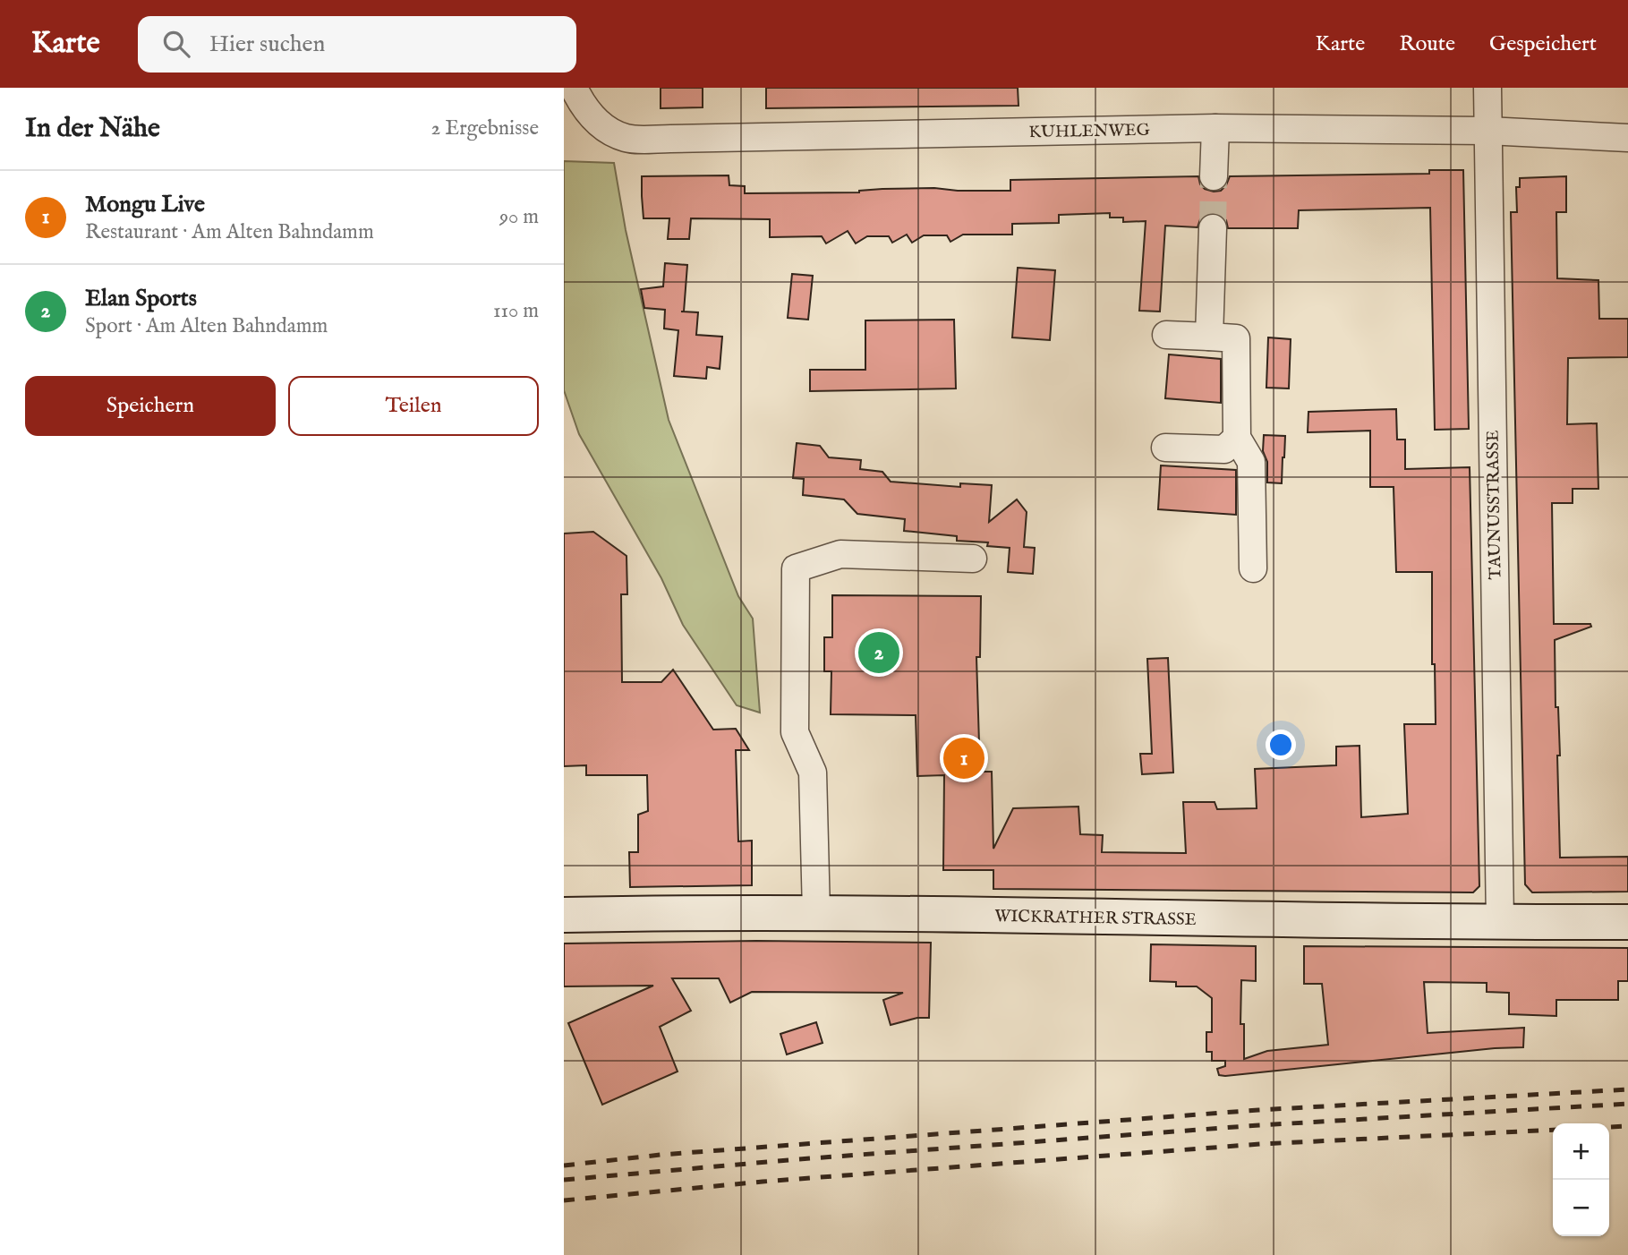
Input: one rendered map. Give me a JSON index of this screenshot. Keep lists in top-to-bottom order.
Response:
{
  "streets": {
    "main road": ["WICKRATHER STRASSE"],
    "street": ["KUHLENWEG", "TAUNUSSTRASSE"]
  },
  "crossings": [
    ["KUHLENWEG", "TAUNUSSTRASSE"],
    ["TAUNUSSTRASSE", "WICKRATHER STRASSE"]
  ],
  "page": {
    "header": "Karte",
    "search": "Hier suchen",
    "nav": ["Karte", "Route", "Gespeichert"],
    "heading": ["In der Nähe", "2 Ergebnisse"],
    "list": [
      {
        "mark": "1",
        "name": "Mongu Live",
        "note": "Restaurant · Am Alten Bahndamm",
        "value": "90 m"
      },
      {
        "mark": "2",
        "name": "Elan Sports",
        "note": "Sport · Am Alten Bahndamm",
        "value": "110 m"
      }
    ],
    "buttons": ["Speichern", "Teilen"],
    "pins": ["2", "1"],
    "map_buttons": ["+", "−"]
  }
}
